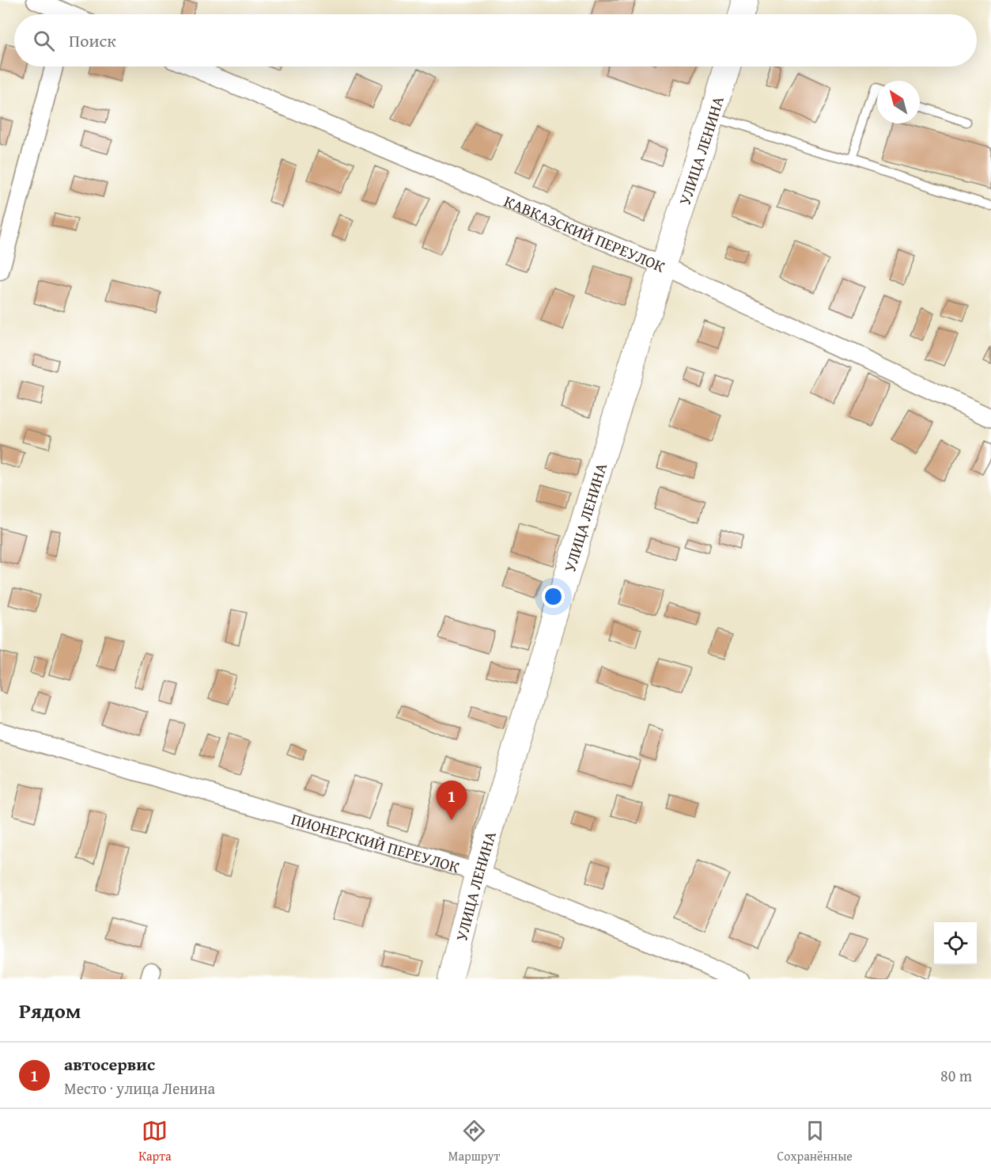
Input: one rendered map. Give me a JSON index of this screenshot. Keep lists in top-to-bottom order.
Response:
{
  "streets": {
    "street": ["УЛИЦА ЛЕНИНА", "КАВКАЗСКИЙ ПЕРЕУЛОК", "ПИОНЕРСКИЙ ПЕРЕУЛОК"]
  },
  "crossings": [
    ["УЛИЦА ЛЕНИНА", "КАВКАЗСКИЙ ПЕРЕУЛОК"],
    ["УЛИЦА ЛЕНИНА", "ПИОНЕРСКИЙ ПЕРЕУЛОК"]
  ],
  "north": "top left",
  "page": {
    "search": "Поиск",
    "pins": "1",
    "heading": "Рядом",
    "list": [
      {
        "mark": "1",
        "name": "автосервис",
        "note": "Место · улица Ленина",
        "value": "80 m"
      }
    ],
    "nav": ["Карта", "Маршрут", "Сохранённые"]
  }
}
